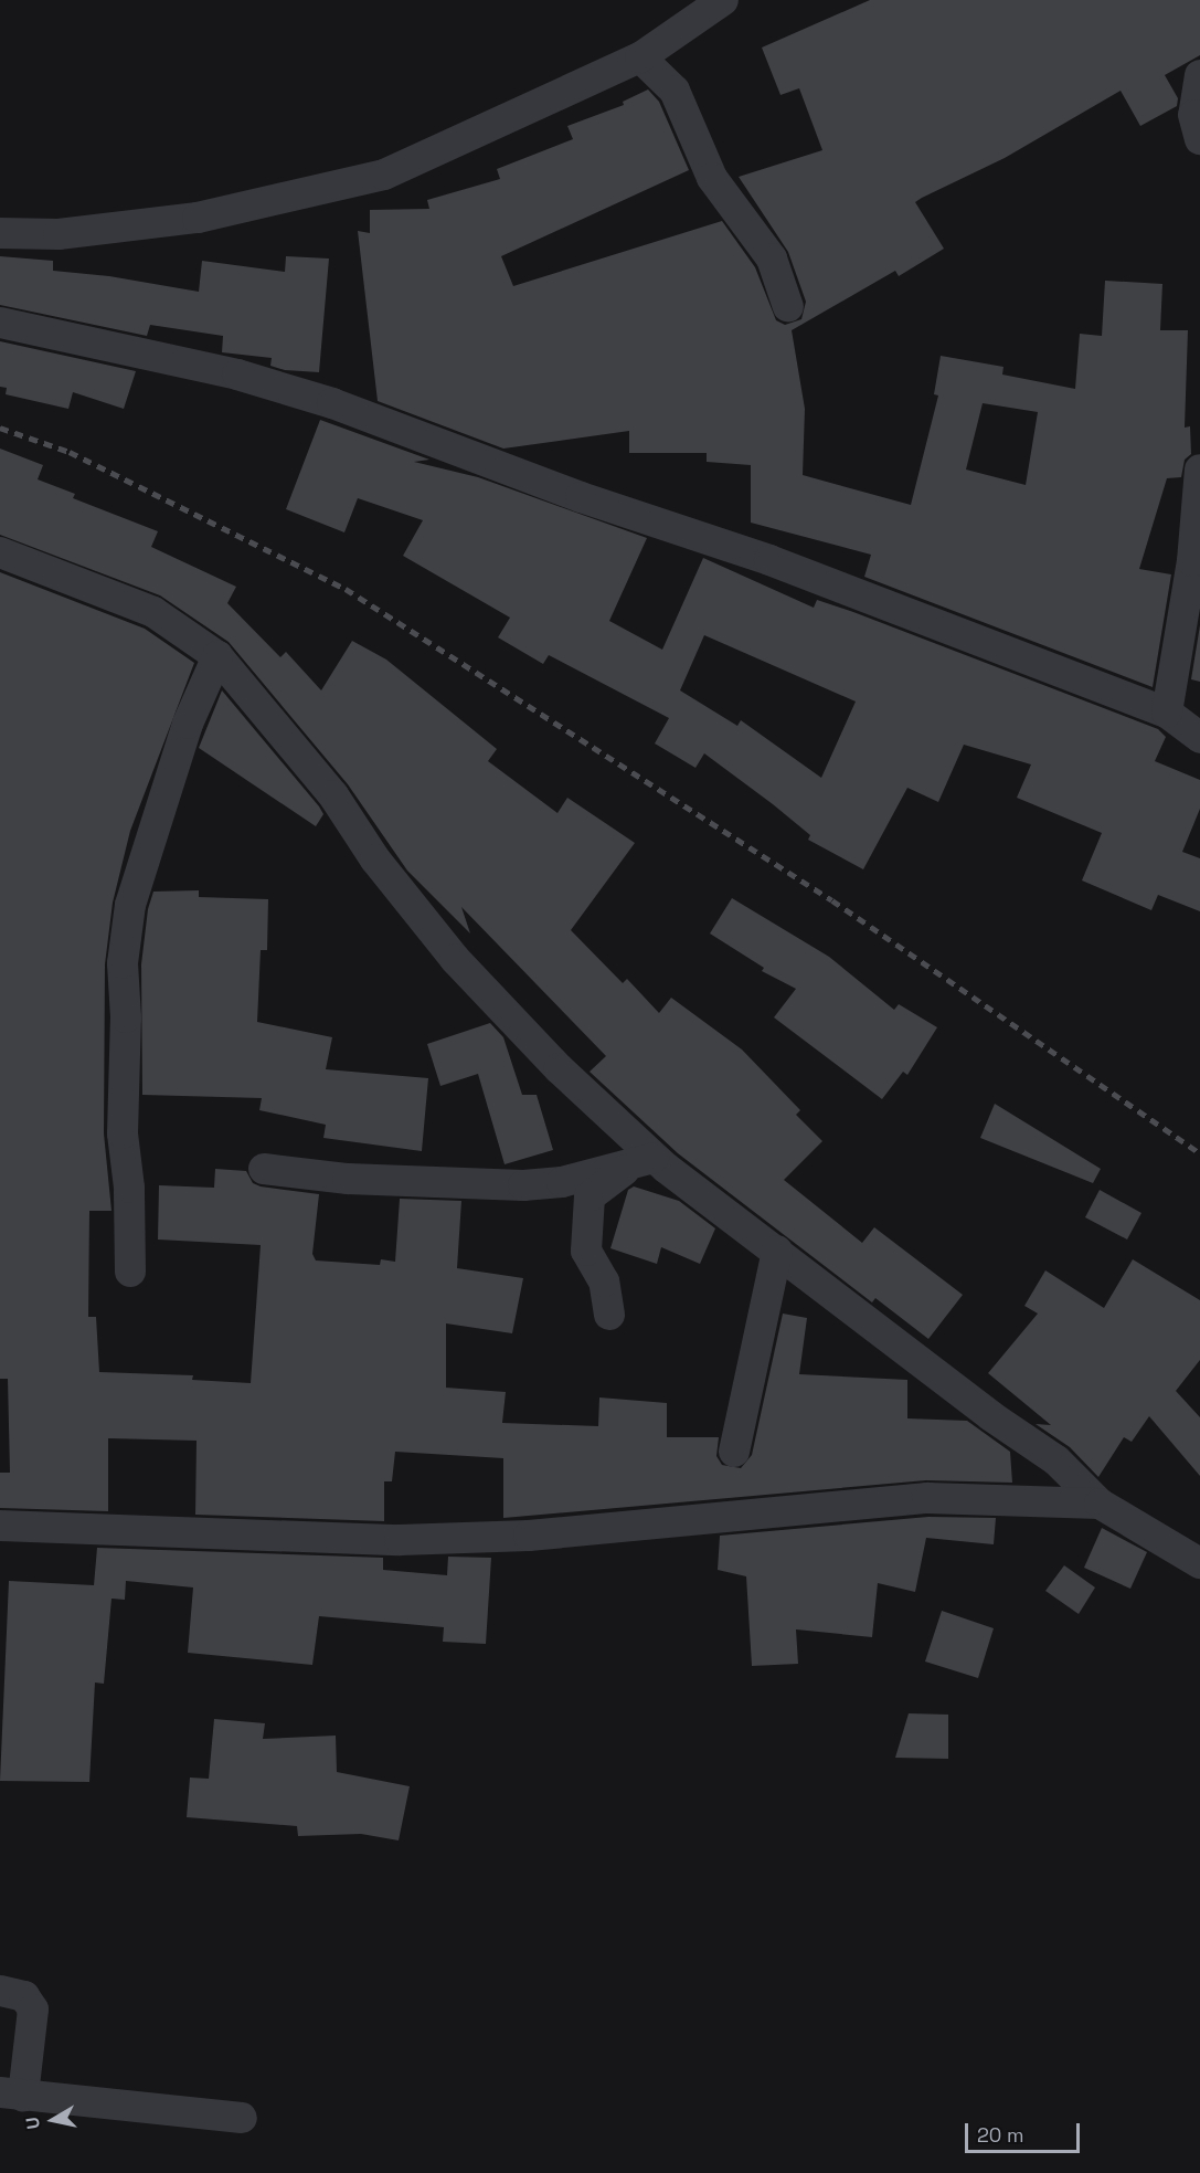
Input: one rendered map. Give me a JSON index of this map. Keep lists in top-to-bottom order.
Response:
{
  "scale_bar": "20 m",
  "north": "left"
}
